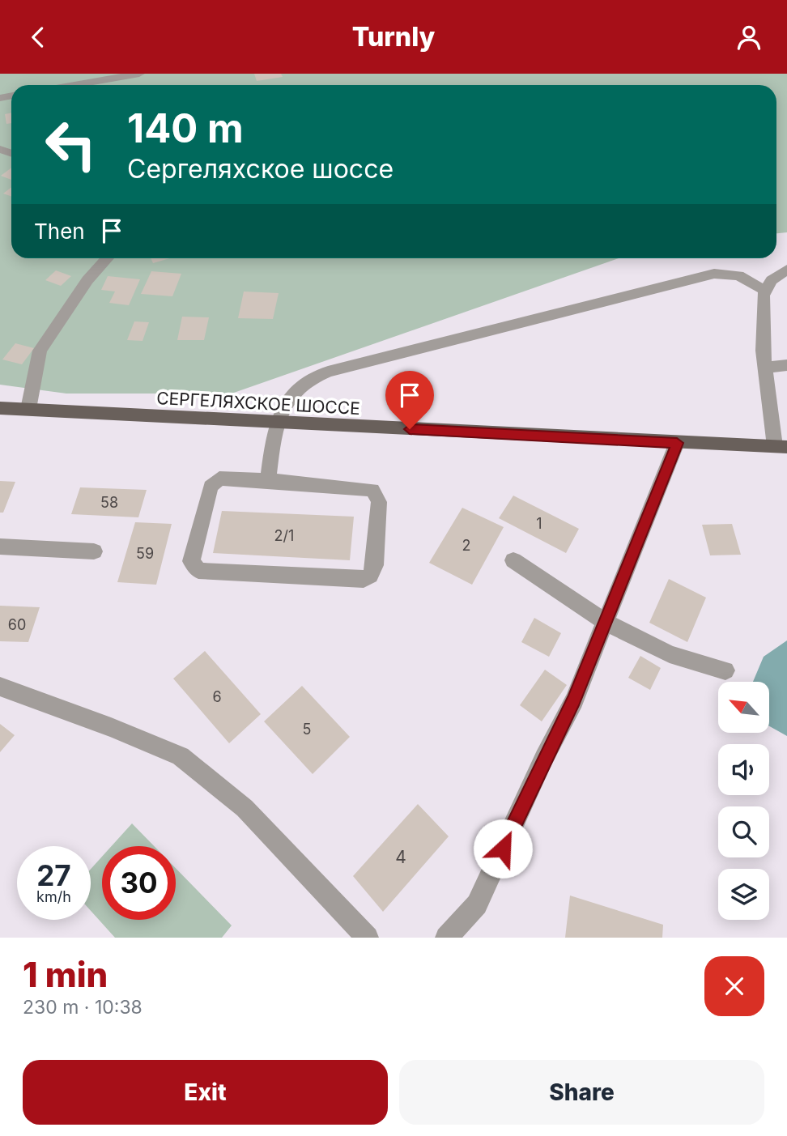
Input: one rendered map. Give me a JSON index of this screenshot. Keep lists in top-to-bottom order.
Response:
{
  "streets": {
    "main road": ["СЕРГЕЛЯХСКОЕ ШОССЕ"]
  },
  "house_numbers": [
    "58",
    "1",
    "2/1",
    "2",
    "59",
    "60",
    "6",
    "5",
    "4"
  ],
  "north": "top left",
  "page": {
    "header": "Turnly",
    "turn": ["140 m", "Сергеляхское шоссе"],
    "then": "Then",
    "speed": "27 km/h",
    "limit": "30",
    "heading": ["1 min", "230 m · 10:38"],
    "buttons": ["Exit", "Share"]
  }
}
